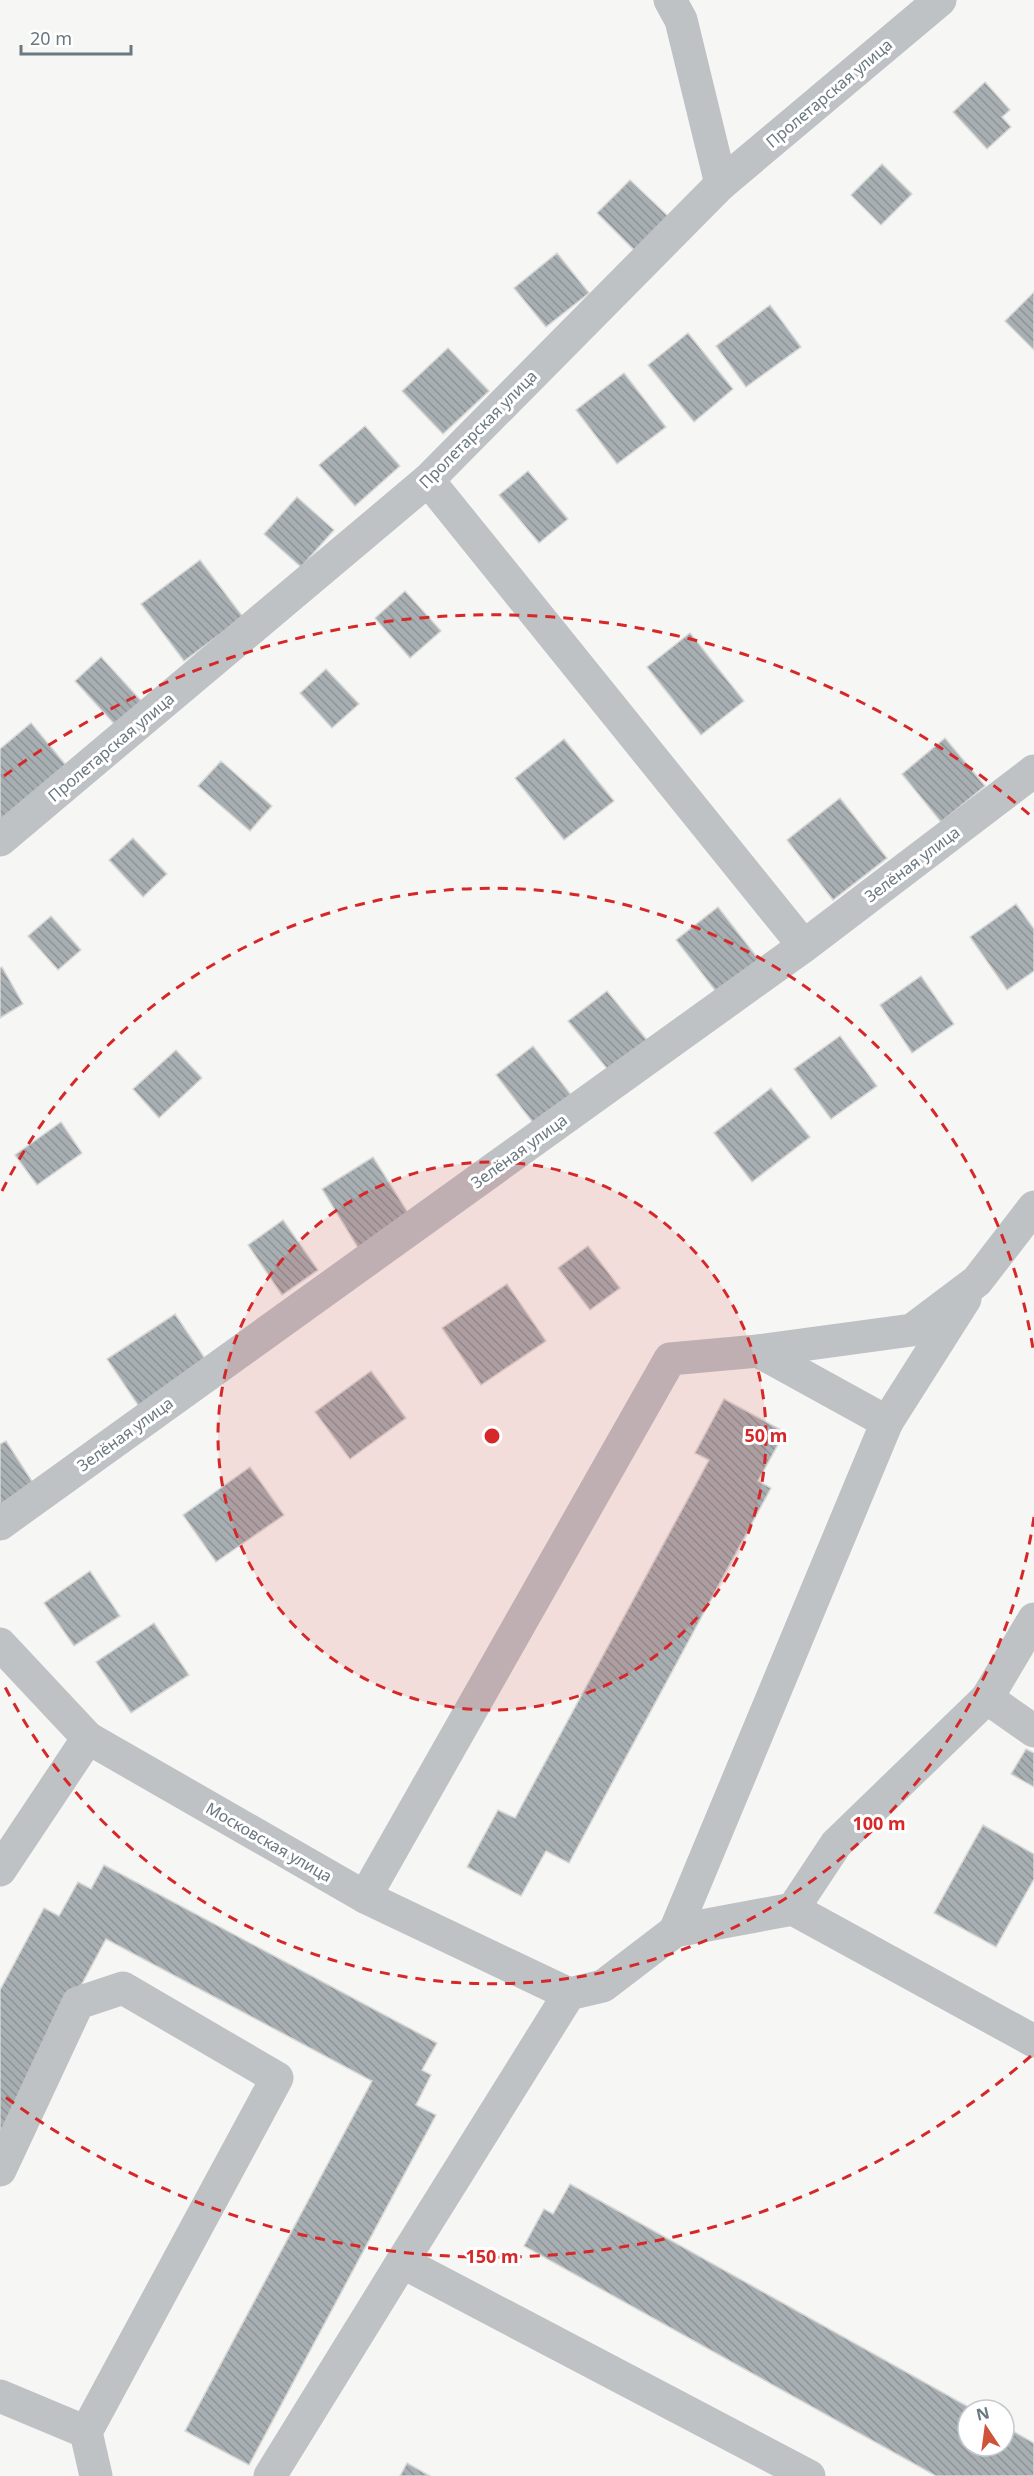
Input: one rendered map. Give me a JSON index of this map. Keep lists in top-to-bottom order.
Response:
{
  "streets": {
    "street": ["Пролетарская улица", "Зелёная улица", "Московская улица"]
  },
  "scale_bar": "20 m",
  "north": "top",
  "rings": ["50 m", "100 m", "150 m"]
}
